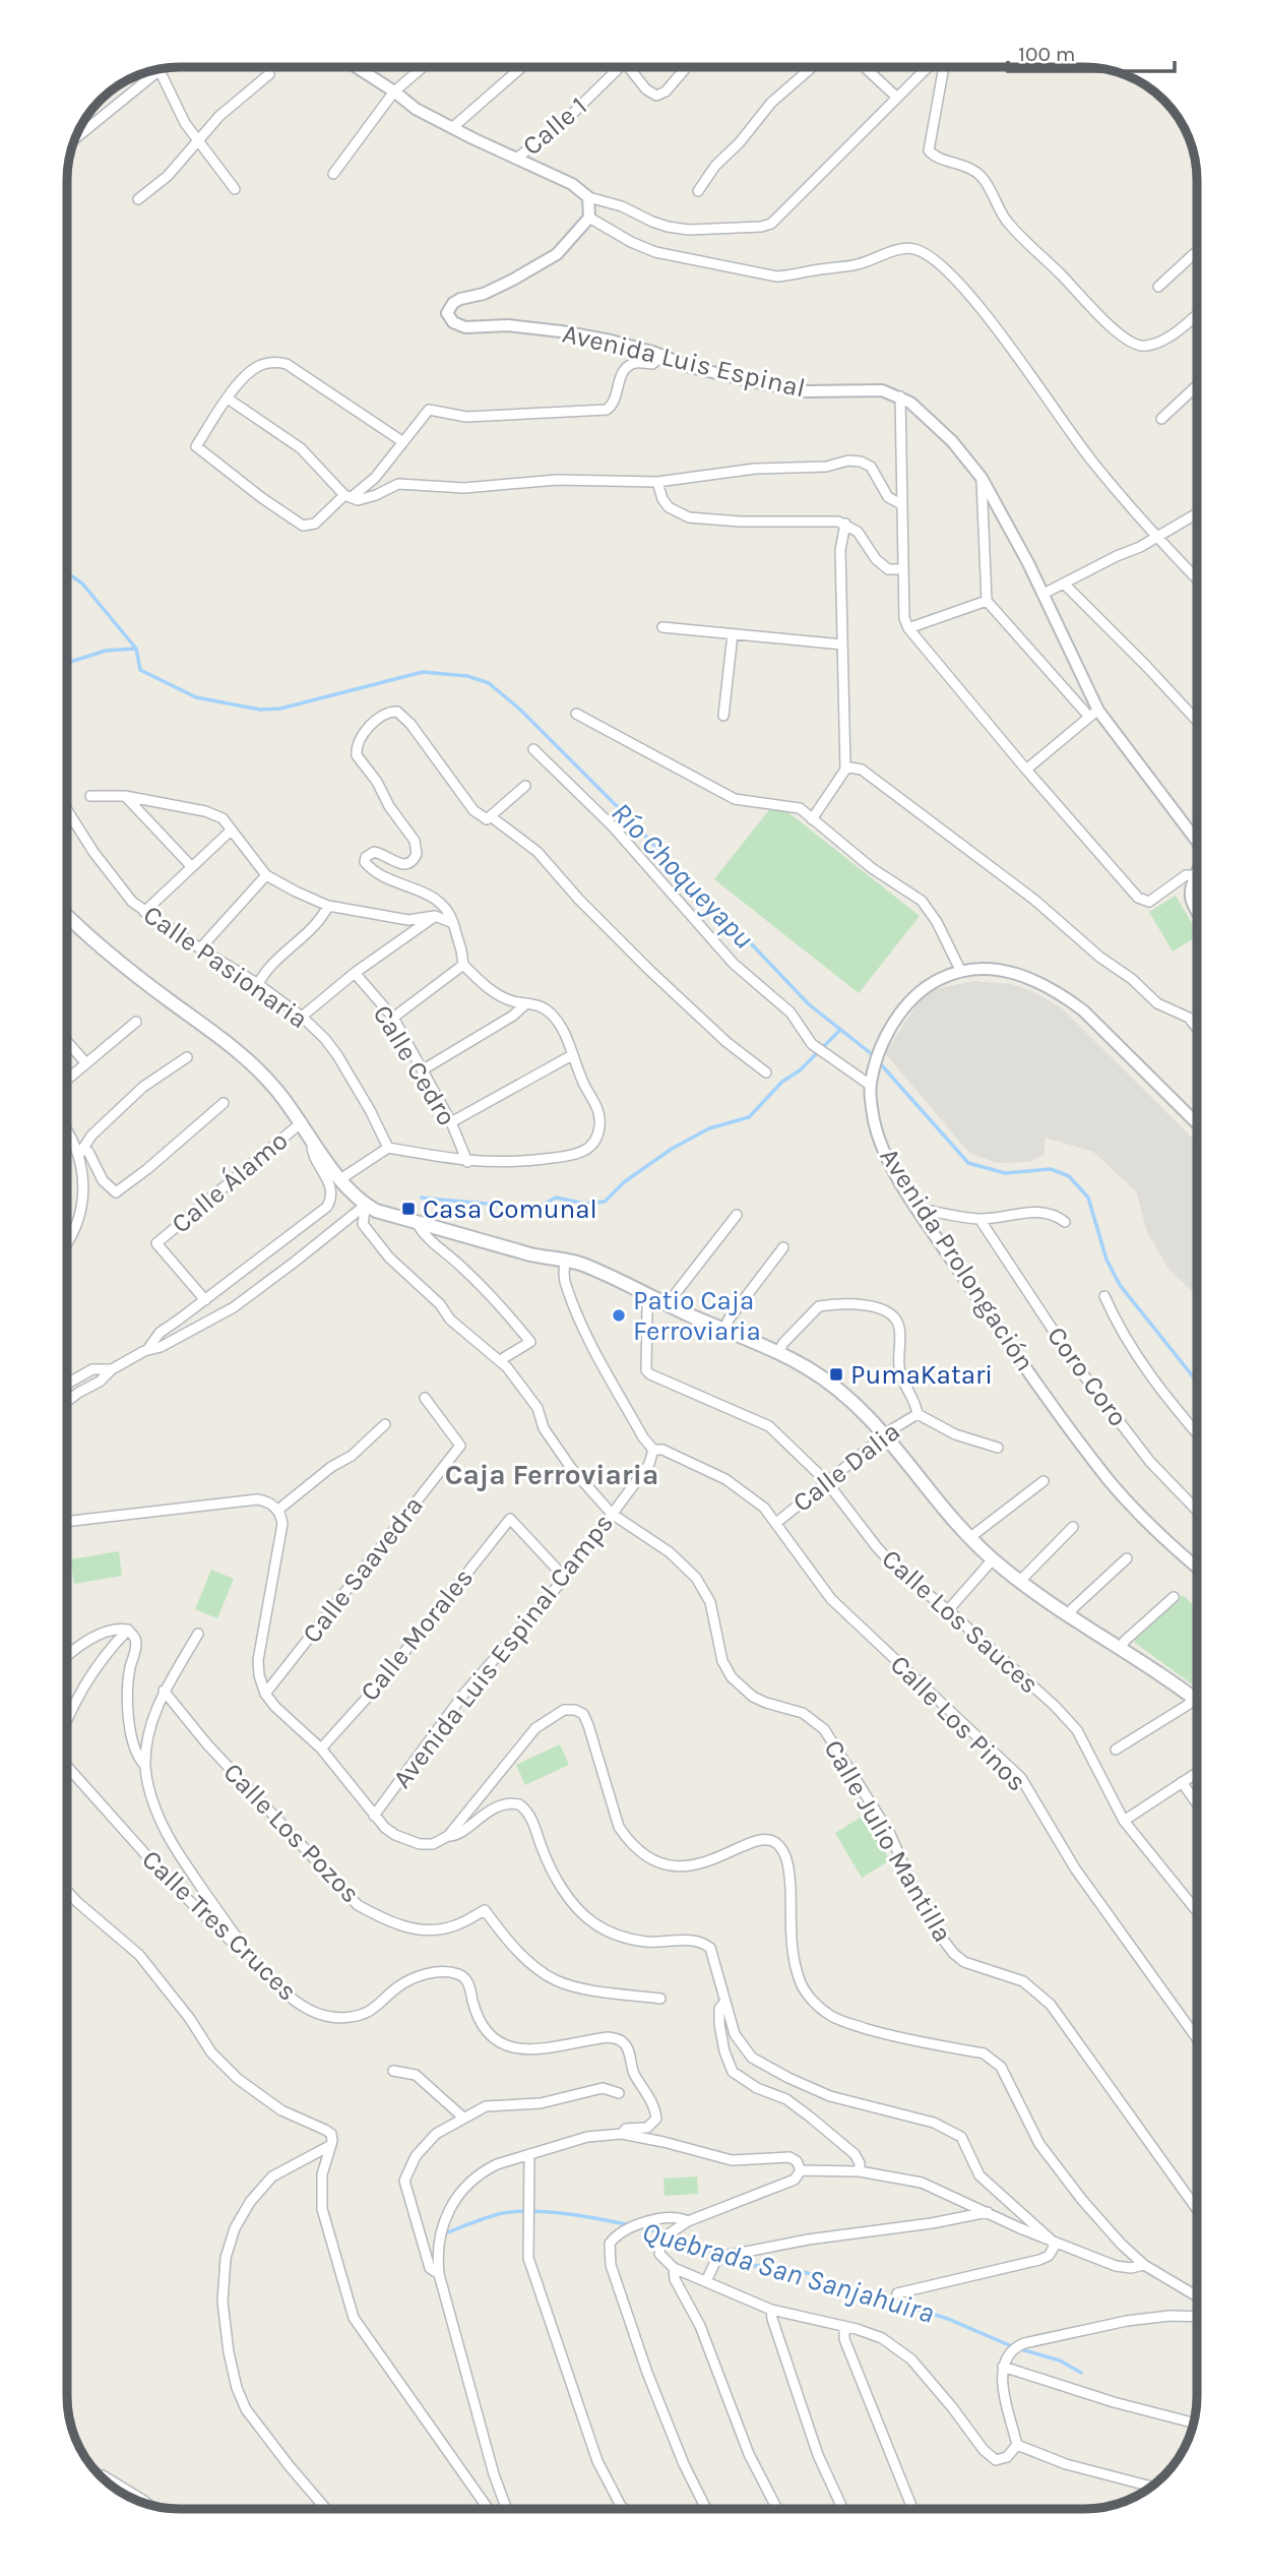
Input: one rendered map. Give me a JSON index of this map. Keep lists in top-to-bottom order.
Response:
{
  "streets": {
    "street": [
      "Calle 1",
      "Avenida Luis Espinal",
      "Calle Pasionaria",
      "Calle Cedro",
      "Calle Álamo",
      "Avenida Prolongación",
      "Coro Coro",
      "Calle Dalia",
      "Calle Saavedra",
      "Calle Los Sauces",
      "Calle Morales",
      "Avenida Luis Espinal Camps",
      "Calle Los Pinos",
      "Calle Los Pozos",
      "Calle Julio Mantilla",
      "Calle Tres Cruces"
    ]
  },
  "crossings": [
    ["Calle Dalia", "Calle Los Sauces"],
    ["Calle Dalia", "Calle Los Pinos"],
    ["Calle Morales", "Avenida Luis Espinal Camps"],
    ["Avenida Luis Espinal Camps", "Calle Los Pinos"],
    ["Avenida Luis Espinal Camps", "Calle Julio Mantilla"]
  ],
  "districts": ["Caja Ferroviaria"],
  "water": ["Río Choqueyapu", "Quebrada San Sanjahuira"],
  "places": {
    "transit": ["Casa Comunal", "PumaKatari"],
    "other": ["Patio Caja Ferroviaria"]
  },
  "scale_bar": "100 m"
}
